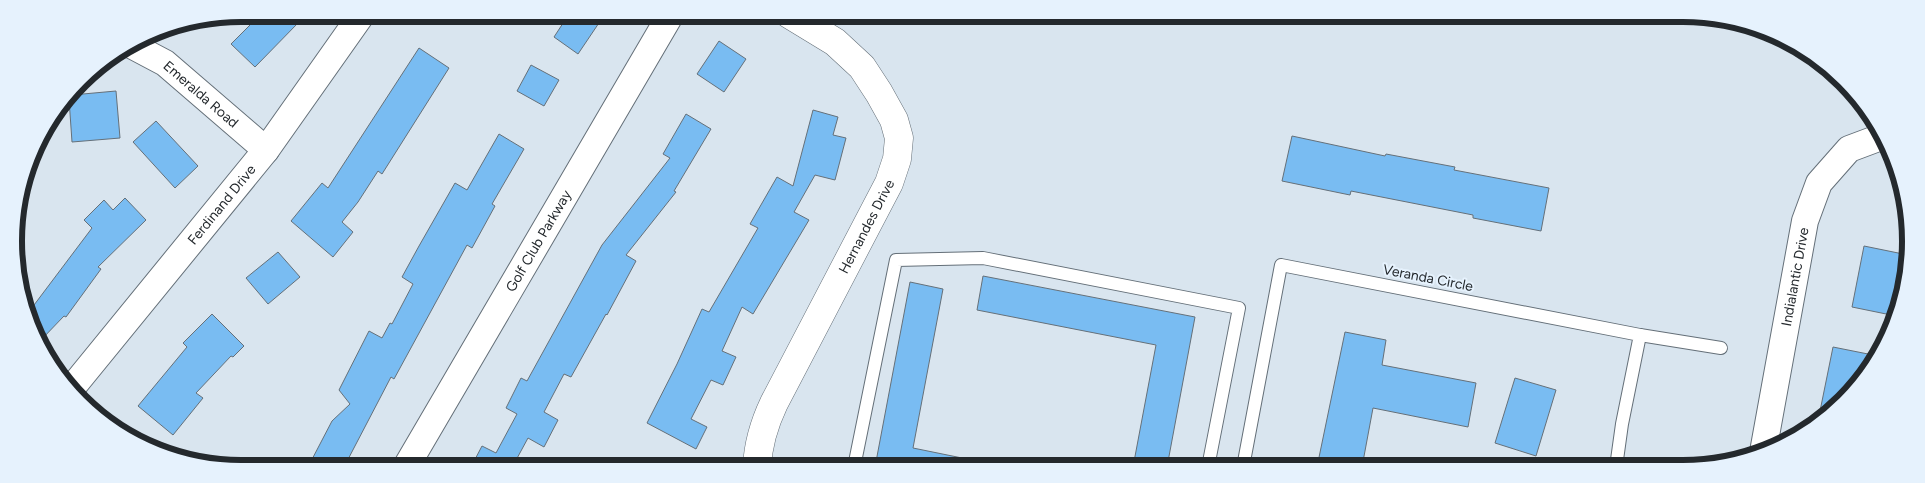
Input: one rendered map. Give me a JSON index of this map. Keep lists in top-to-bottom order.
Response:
{
  "streets": {
    "street": [
      "Emeralda Road",
      "Ferdinand Drive",
      "Hernandes Drive",
      "Golf Club Parkway",
      "Indialantic Drive"
    ],
    "lane": ["Veranda Circle"]
  },
  "crossings": [
    ["Emeralda Road", "Ferdinand Drive"]
  ]
}
